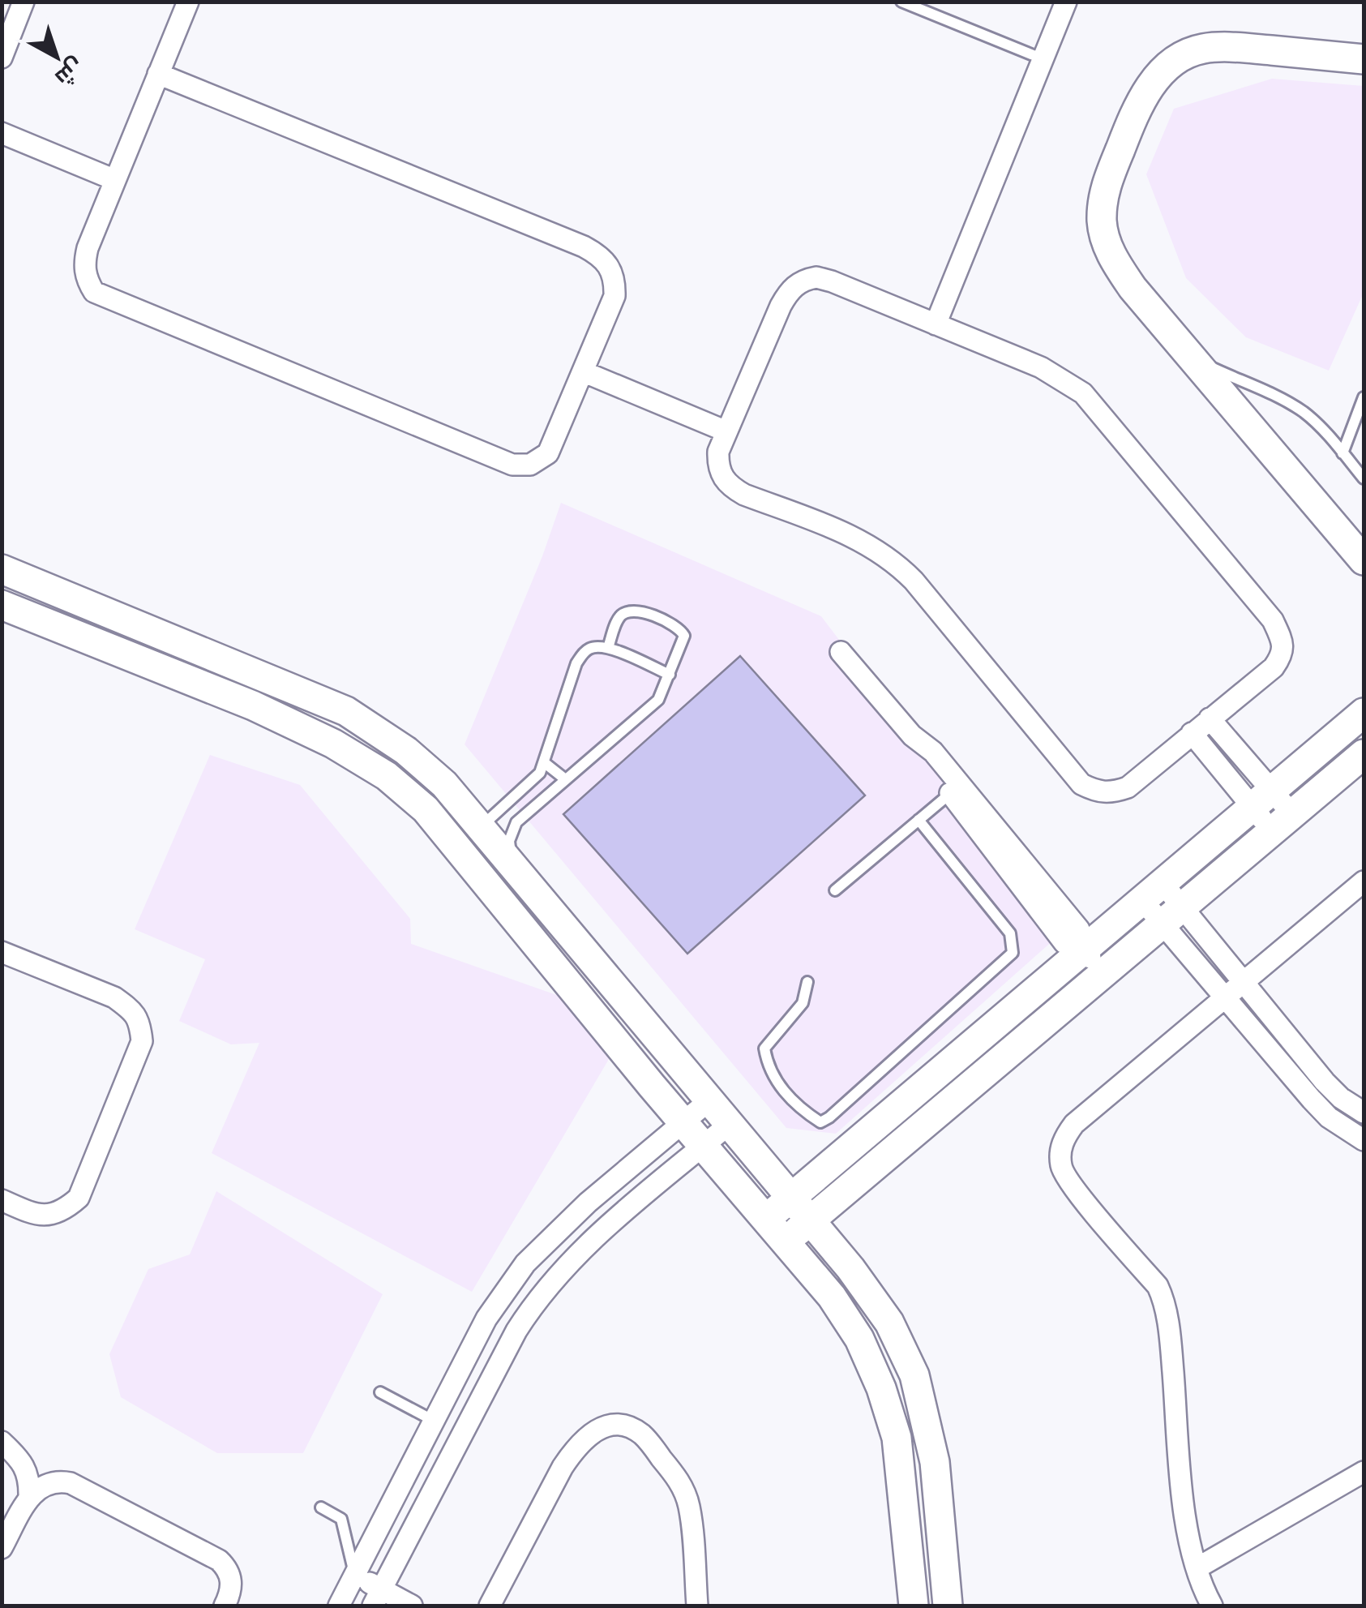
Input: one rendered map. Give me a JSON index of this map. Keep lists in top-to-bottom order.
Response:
{
  "north": "bottom right"
}
